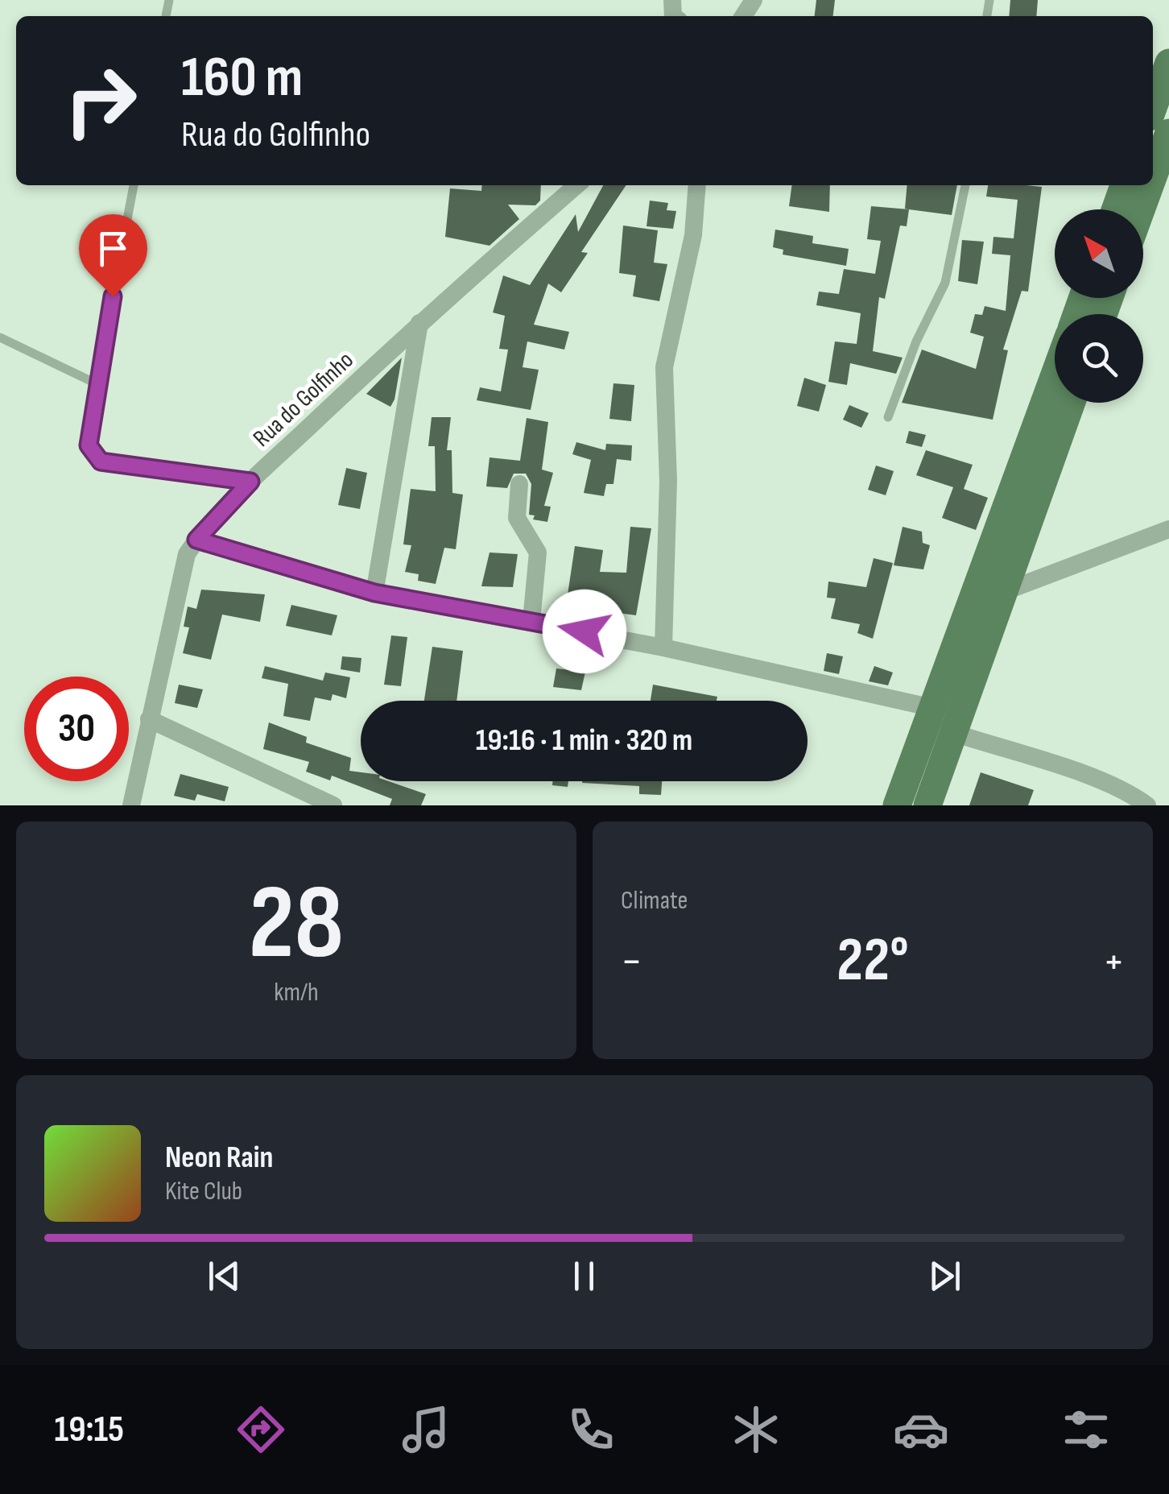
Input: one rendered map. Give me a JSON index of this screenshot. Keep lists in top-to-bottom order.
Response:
{
  "streets": {
    "street": ["Rua do Golfinho"]
  },
  "north": "top left",
  "page": {
    "turn": ["160 m", "Rua do Golfinho"],
    "limit": "30",
    "trip": "19:16 · 1 min · 320 m",
    "tile": [
      ["28", "km/h"],
      "Climate"
    ],
    "heat": ["−", "22°", "+"],
    "song": ["Neon Rain", "Kite Club"],
    "tabs": "19:15"
  }
}
